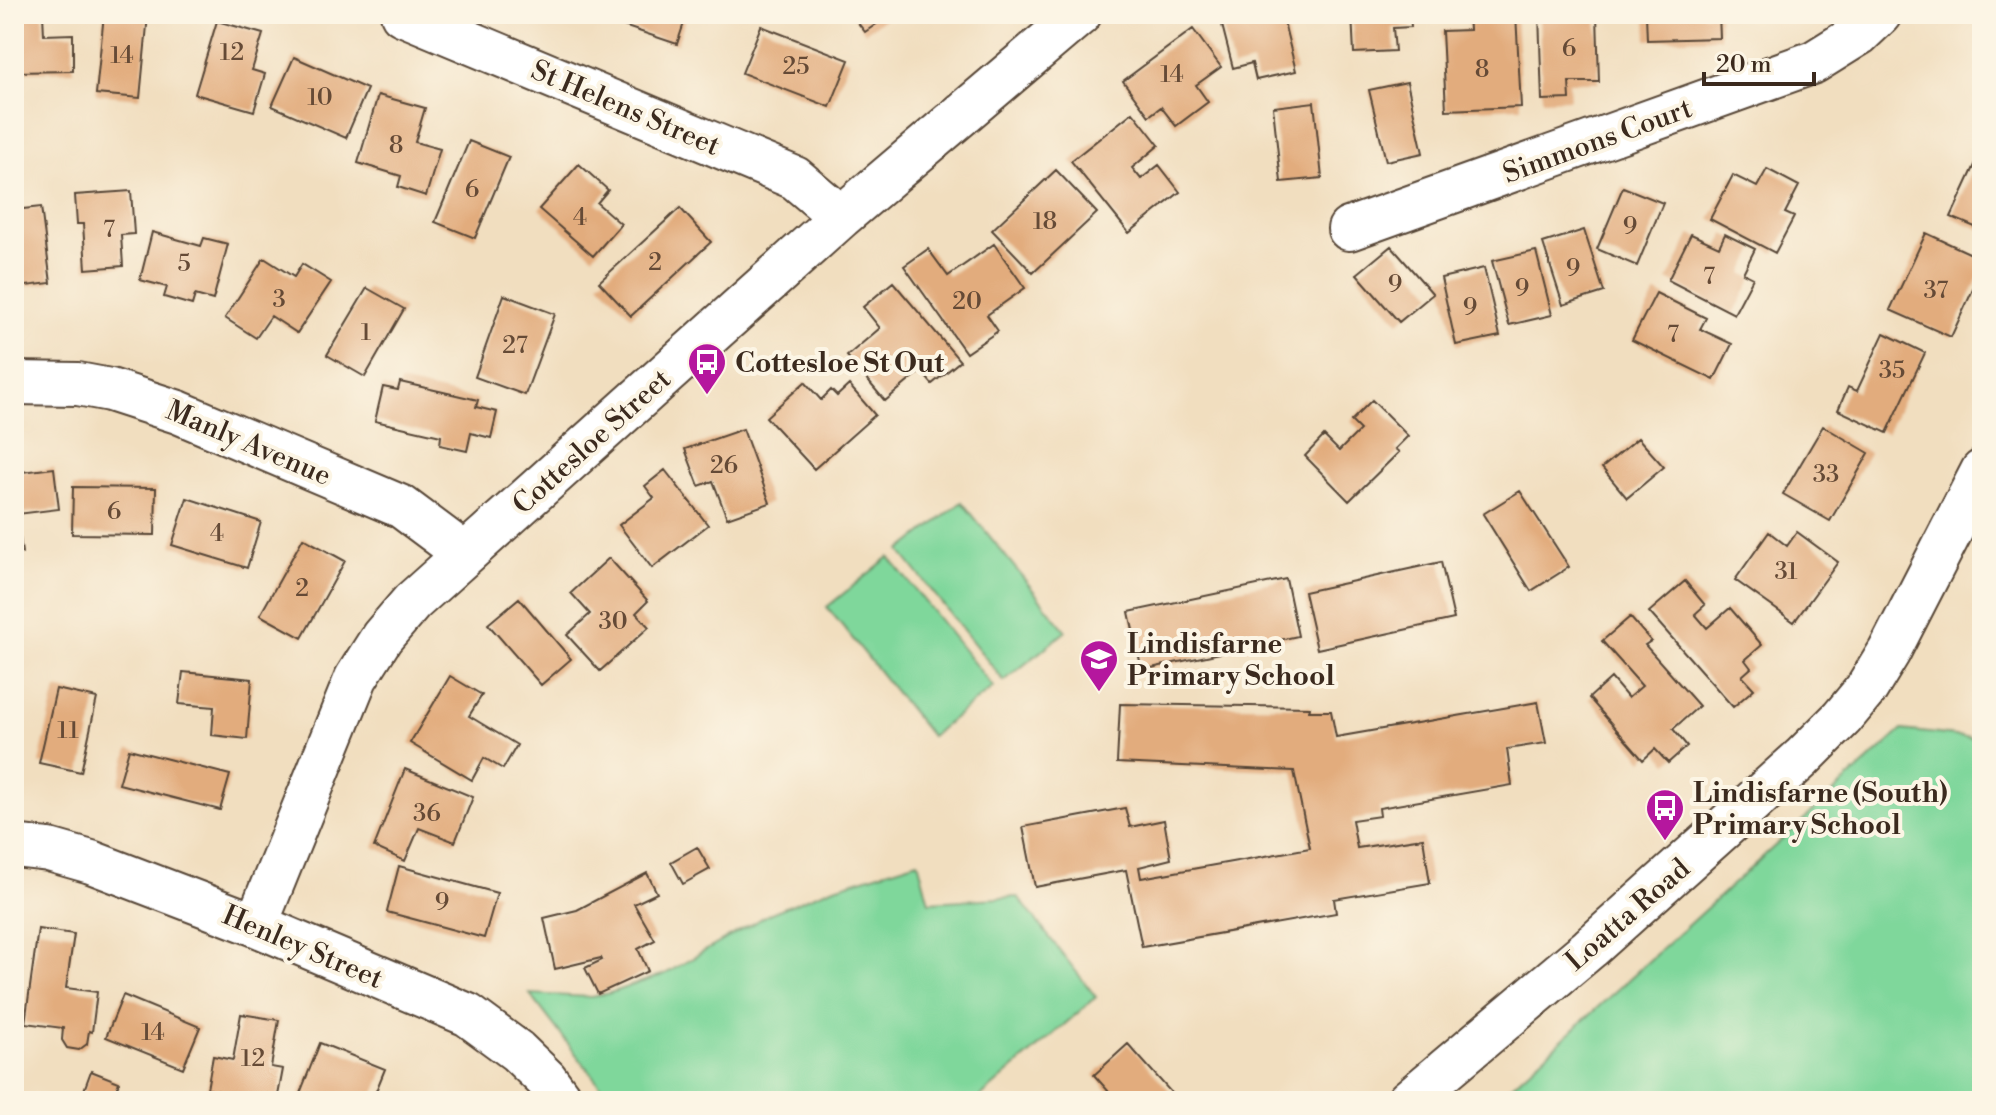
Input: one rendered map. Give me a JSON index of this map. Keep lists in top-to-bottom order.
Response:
{
  "streets": {
    "street": [
      "St Helens Street",
      "Simmons Court",
      "Cottesloe Street",
      "Manly Avenue",
      "Loatta Road",
      "Henley Street"
    ]
  },
  "crossings": [
    ["St Helens Street", "Cottesloe Street"],
    ["Cottesloe Street", "Manly Avenue"],
    ["Cottesloe Street", "Henley Street"]
  ],
  "places": {
    "bus stop": ["Cottesloe St Out", "Lindisfarne (South) Primary School"],
    "school or university": ["Lindisfarne Primary School"]
  },
  "house_numbers": [
    "6",
    "12",
    "14",
    "25",
    "8",
    "14",
    "10",
    "8",
    "6",
    "4",
    "18",
    "9",
    "7",
    "2",
    "5",
    "9",
    "7",
    "9",
    "9",
    "37",
    "3",
    "20",
    "9",
    "1",
    "7",
    "27",
    "35",
    "26",
    "33",
    "6",
    "4",
    "31",
    "2",
    "30",
    "11",
    "36",
    "9",
    "14",
    "12"
  ],
  "scale_bar": "20 m"
}
